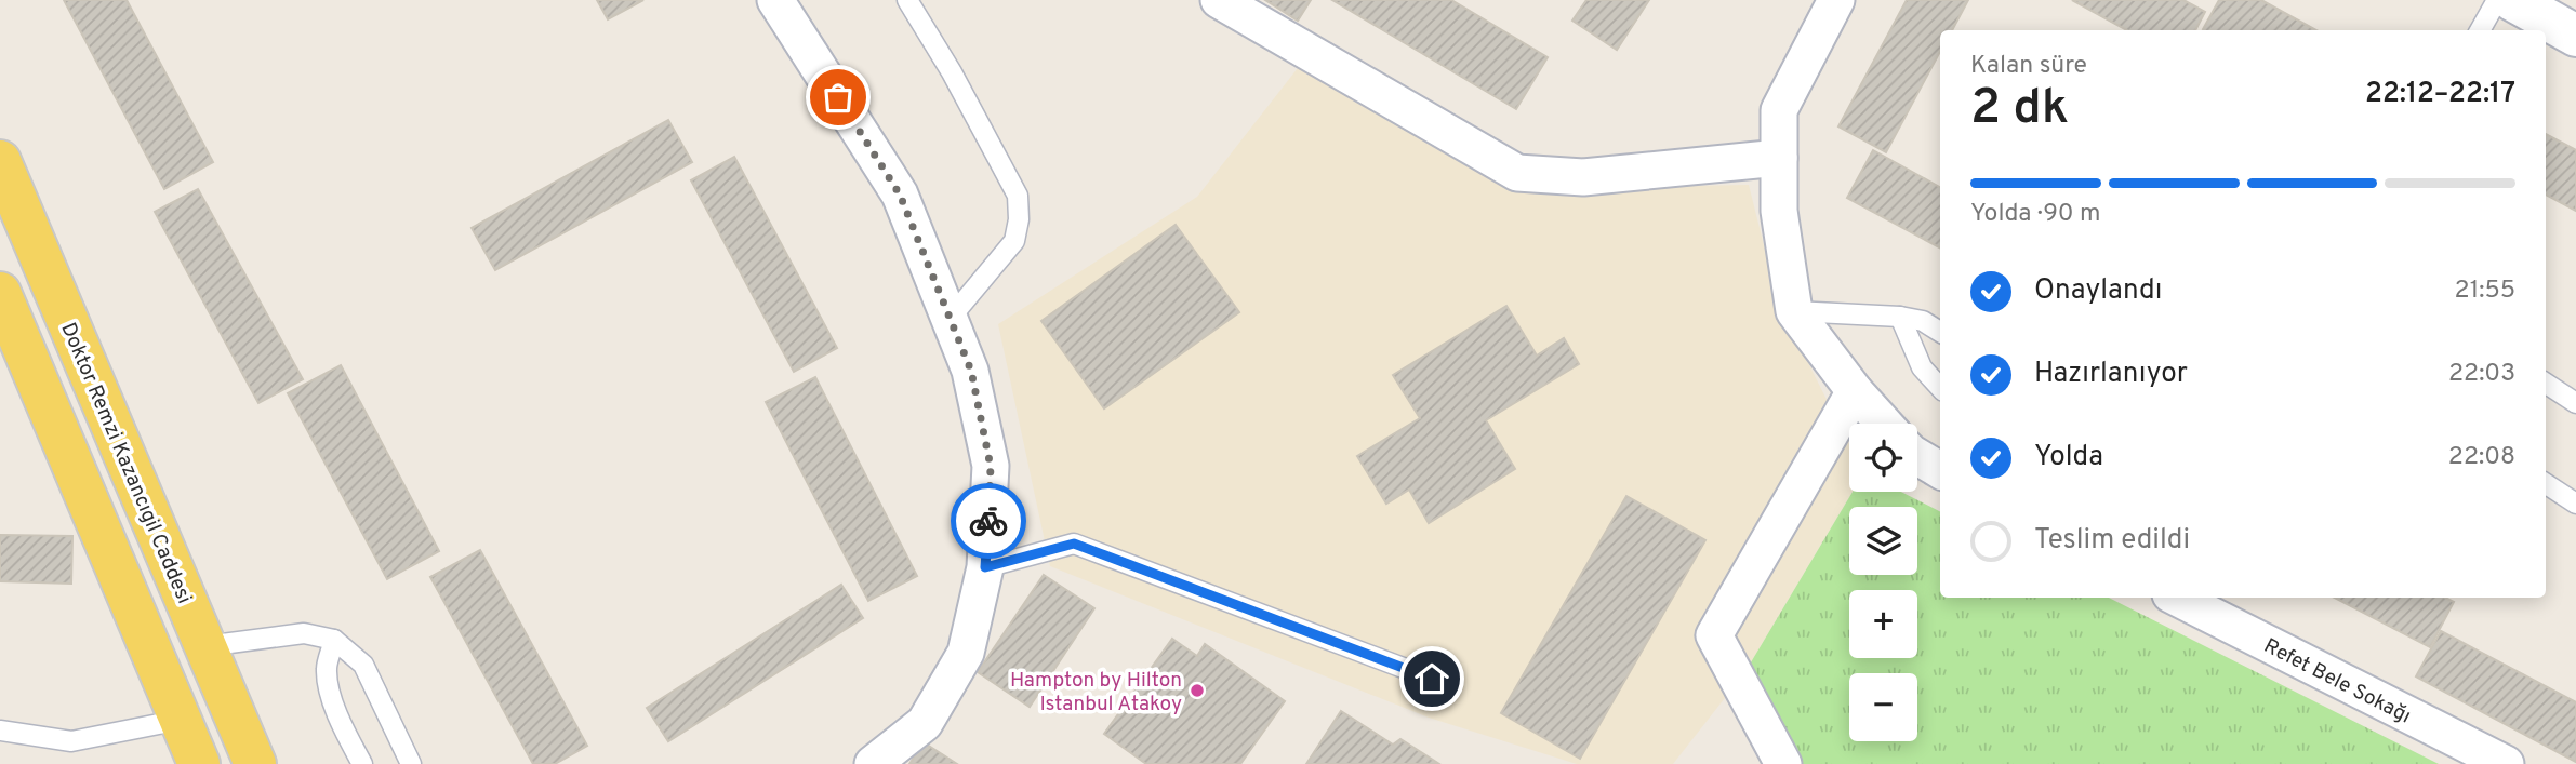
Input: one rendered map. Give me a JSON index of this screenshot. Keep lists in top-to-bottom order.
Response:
{
  "streets": {
    "main road": ["Doktor Remzi Kazancıgil Caddesi"],
    "street": ["Refet Bele Sokağı"]
  },
  "places": ["Hampton by Hilton Istanbul Atakoy"],
  "page": {
    "heading": ["2 dk", "Kalan süre", "22:12–22:17"],
    "bar": "Yolda · 90 m",
    "list": [
      ["Onaylandı", "21:55"],
      ["Hazırlanıyor", "22:03"],
      ["Yolda", "22:08"],
      "Teslim edildi"
    ],
    "map_buttons": ["+", "−"]
  }
}
